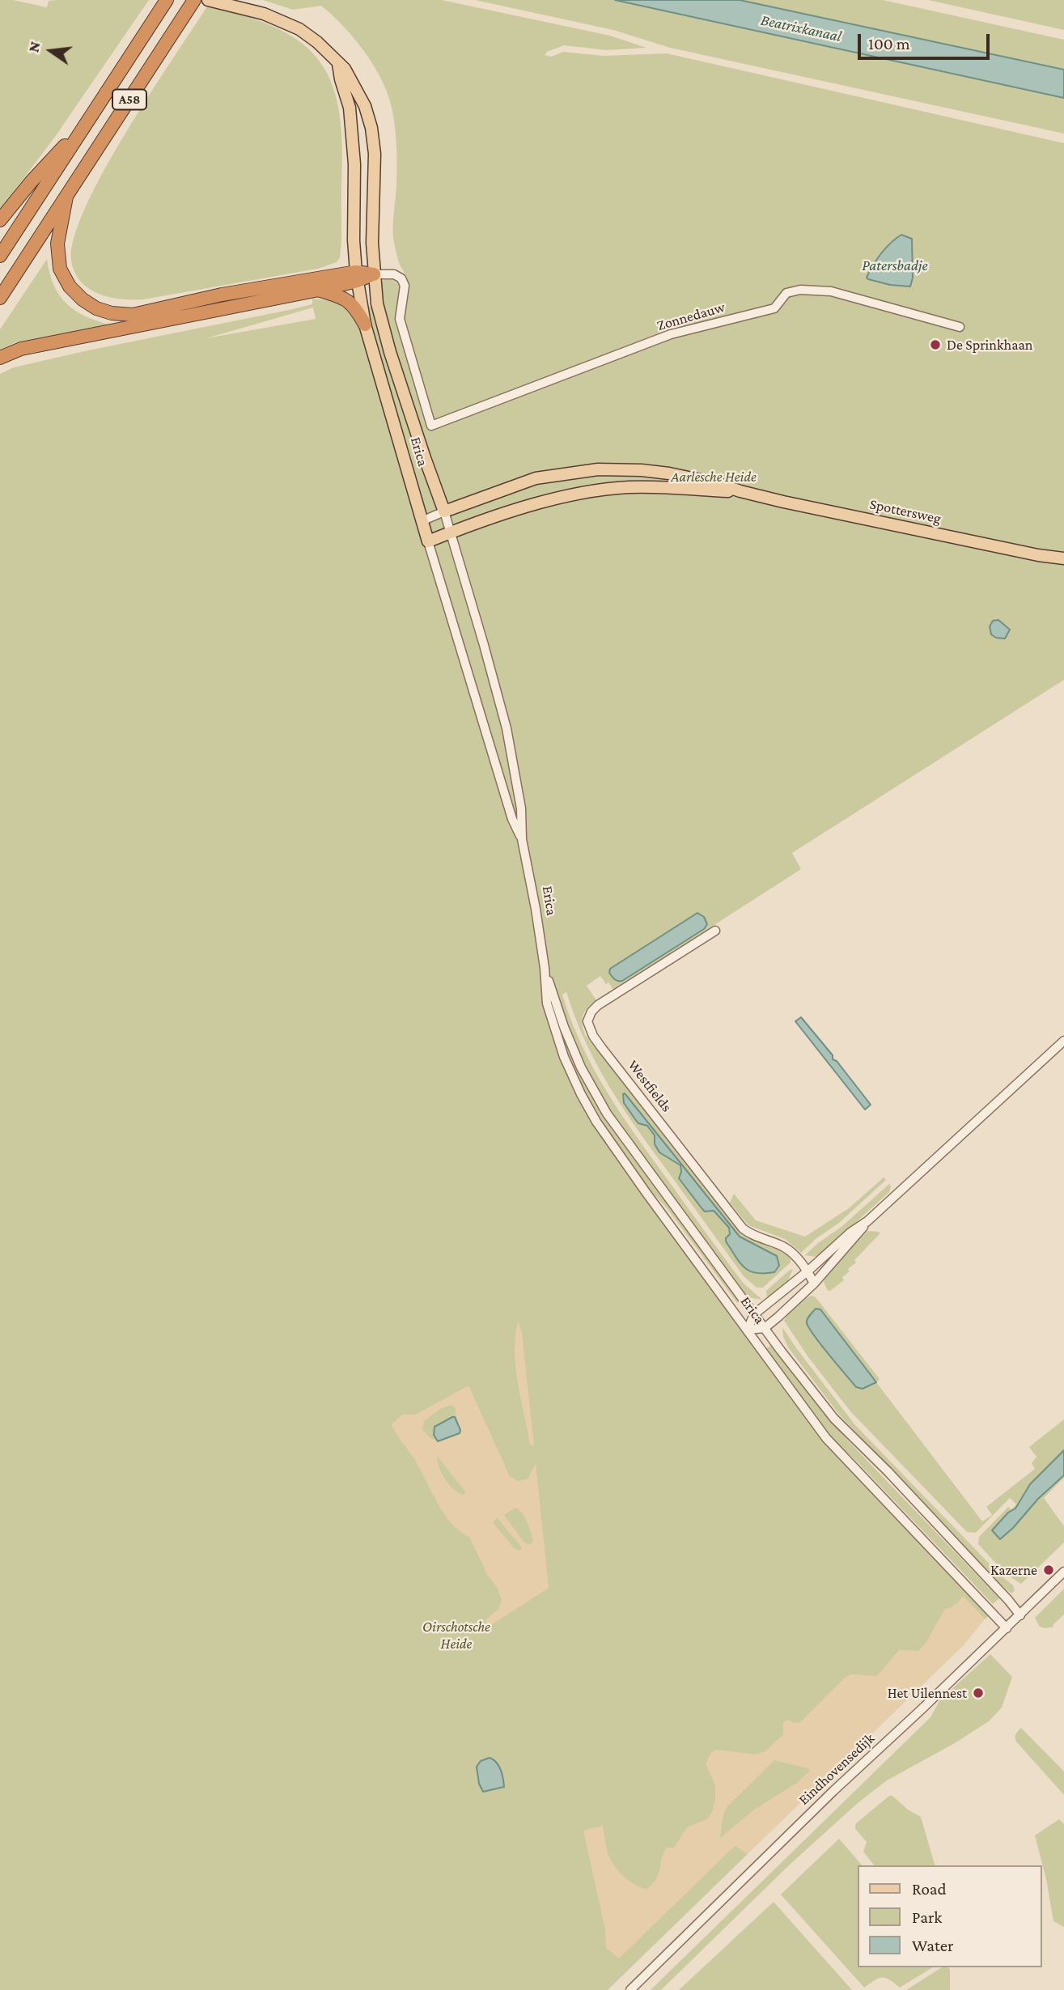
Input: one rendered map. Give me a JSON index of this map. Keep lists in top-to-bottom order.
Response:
{
  "streets": {
    "highway": ["A58"],
    "main road": ["Erica", "Spottersweg"],
    "street": ["Zonnedauw", "Westfields", "Eindhovensedijk"]
  },
  "crossings": [
    ["A58", "Erica"],
    ["Zonnedauw", "Erica"],
    ["Erica", "Spottersweg"],
    ["Erica", "Eindhovensedijk"]
  ],
  "water": ["Beatrixkanaal", "Patersbadje"],
  "parks": ["Aarlesche Heide", "Oirschotsche Heide"],
  "places": ["De Sprinkhaan", "Kazerne", "Het Uilennest"],
  "legend": ["Road", "Park", "Water"],
  "scale_bar": "100 m",
  "north": "left"
}
